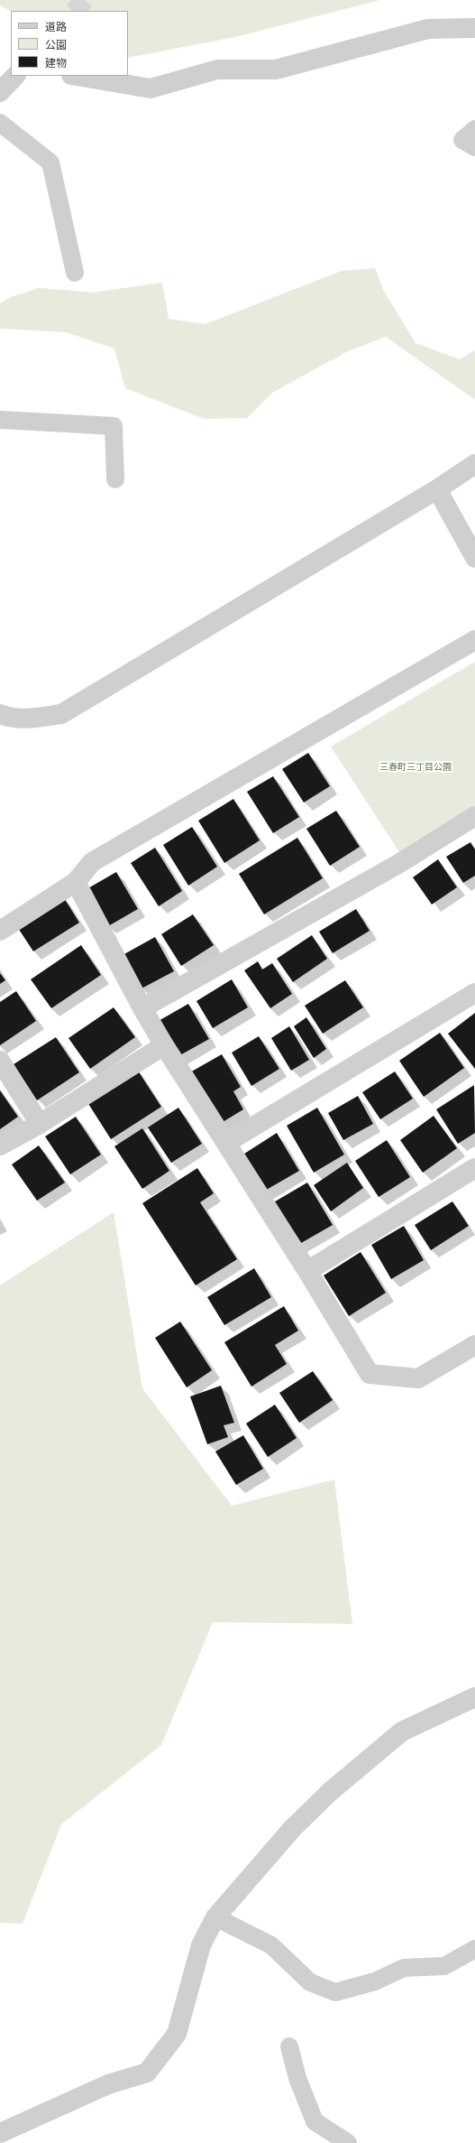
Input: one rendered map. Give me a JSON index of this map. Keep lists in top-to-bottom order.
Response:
{
  "parks": ["三春町三丁目公園"],
  "legend": ["道路", "公園", "建物"]
}
